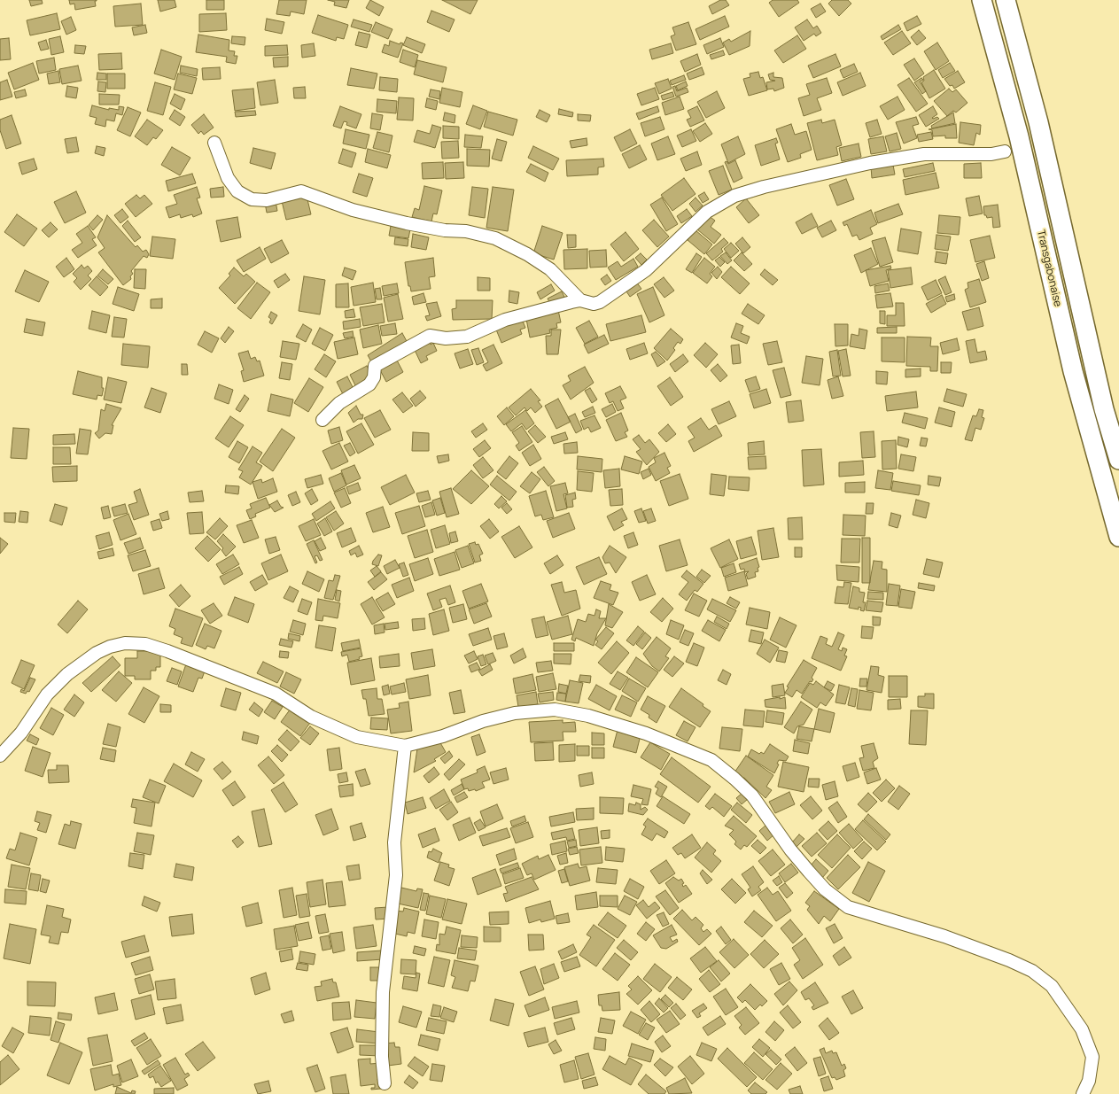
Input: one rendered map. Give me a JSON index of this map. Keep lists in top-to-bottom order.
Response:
{
  "streets": {
    "highway": ["Transgabonaise"]
  }
}
